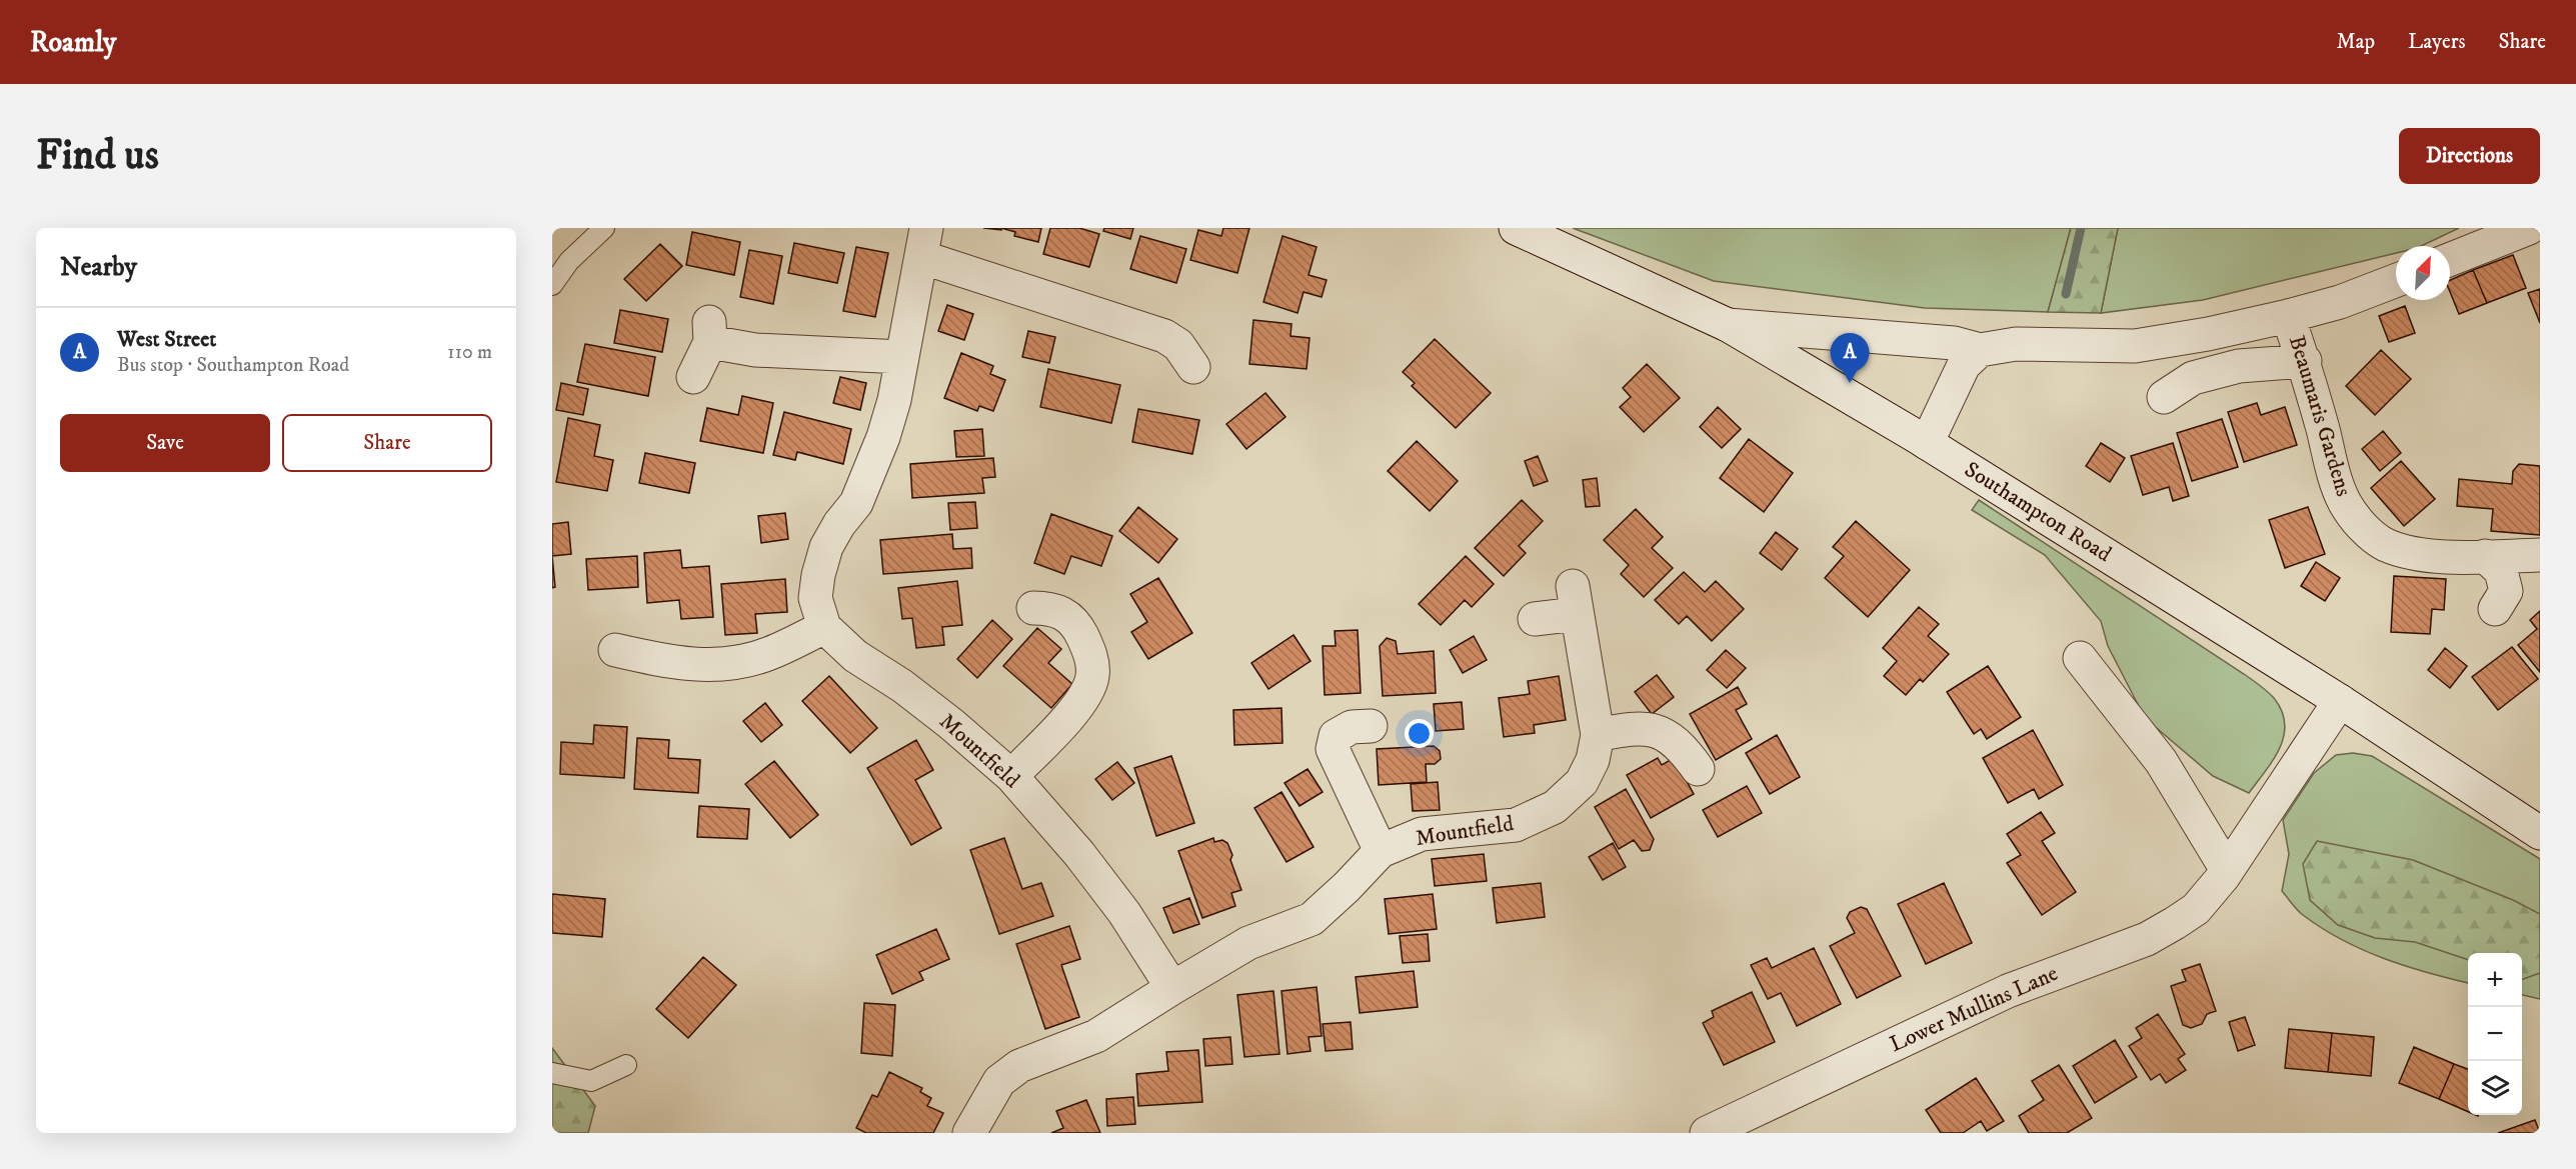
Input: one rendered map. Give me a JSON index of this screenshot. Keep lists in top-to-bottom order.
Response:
{
  "streets": {
    "street": [
      "Beaumaris Gardens",
      "Southampton Road",
      "Mountfield",
      "Lower Mullins Lane"
    ]
  },
  "crossings": [
    ["Southampton Road", "Lower Mullins Lane"]
  ],
  "north": "top right",
  "page": {
    "header": "Roamly",
    "nav": ["Map", "Layers", "Share"],
    "buttons": [
      "Directions",
      ["Save", "Share"]
    ],
    "title": "Find us",
    "heading": "Nearby",
    "list": [
      {
        "mark": "A",
        "name": "West Street",
        "note": "Bus stop · Southampton Road",
        "value": "110 m"
      }
    ],
    "pins": "A",
    "map_buttons": ["+", "−"]
  }
}
